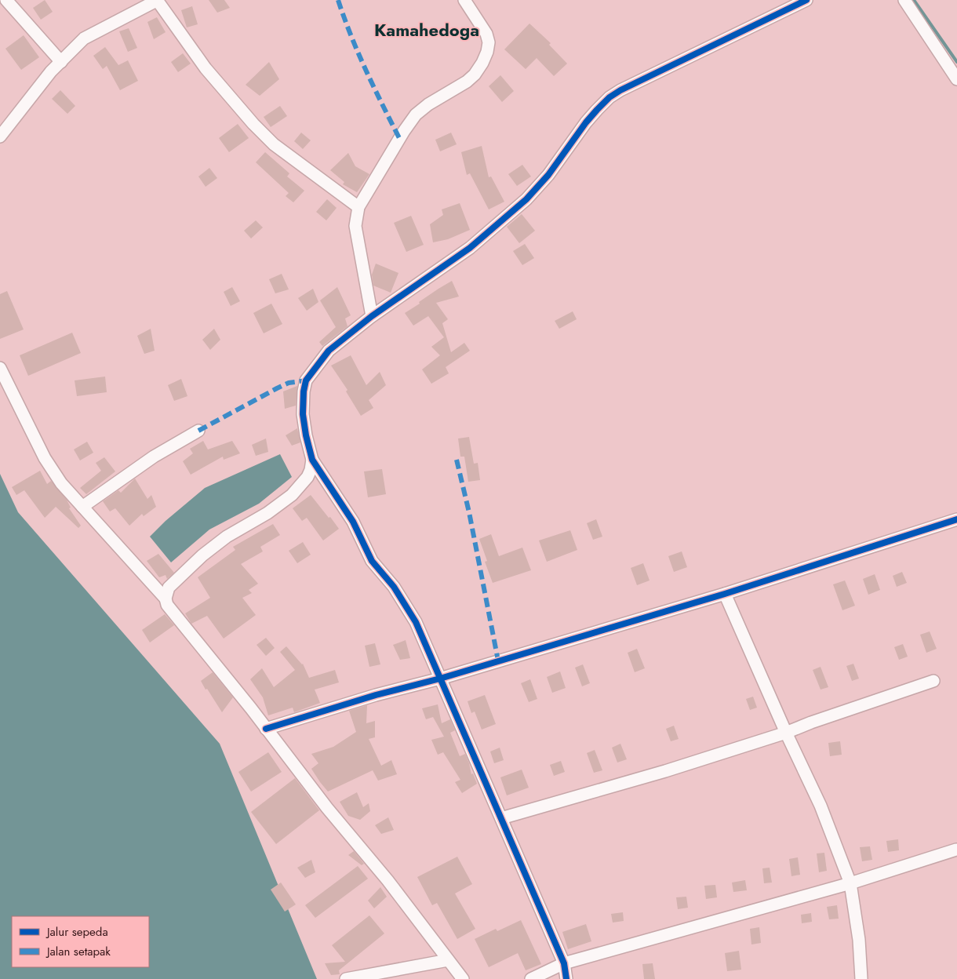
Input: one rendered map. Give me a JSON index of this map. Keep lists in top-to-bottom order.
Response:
{
  "districts": ["Kamahedoga"],
  "legend": ["Jalur sepeda", "Jalan setapak"]
}
